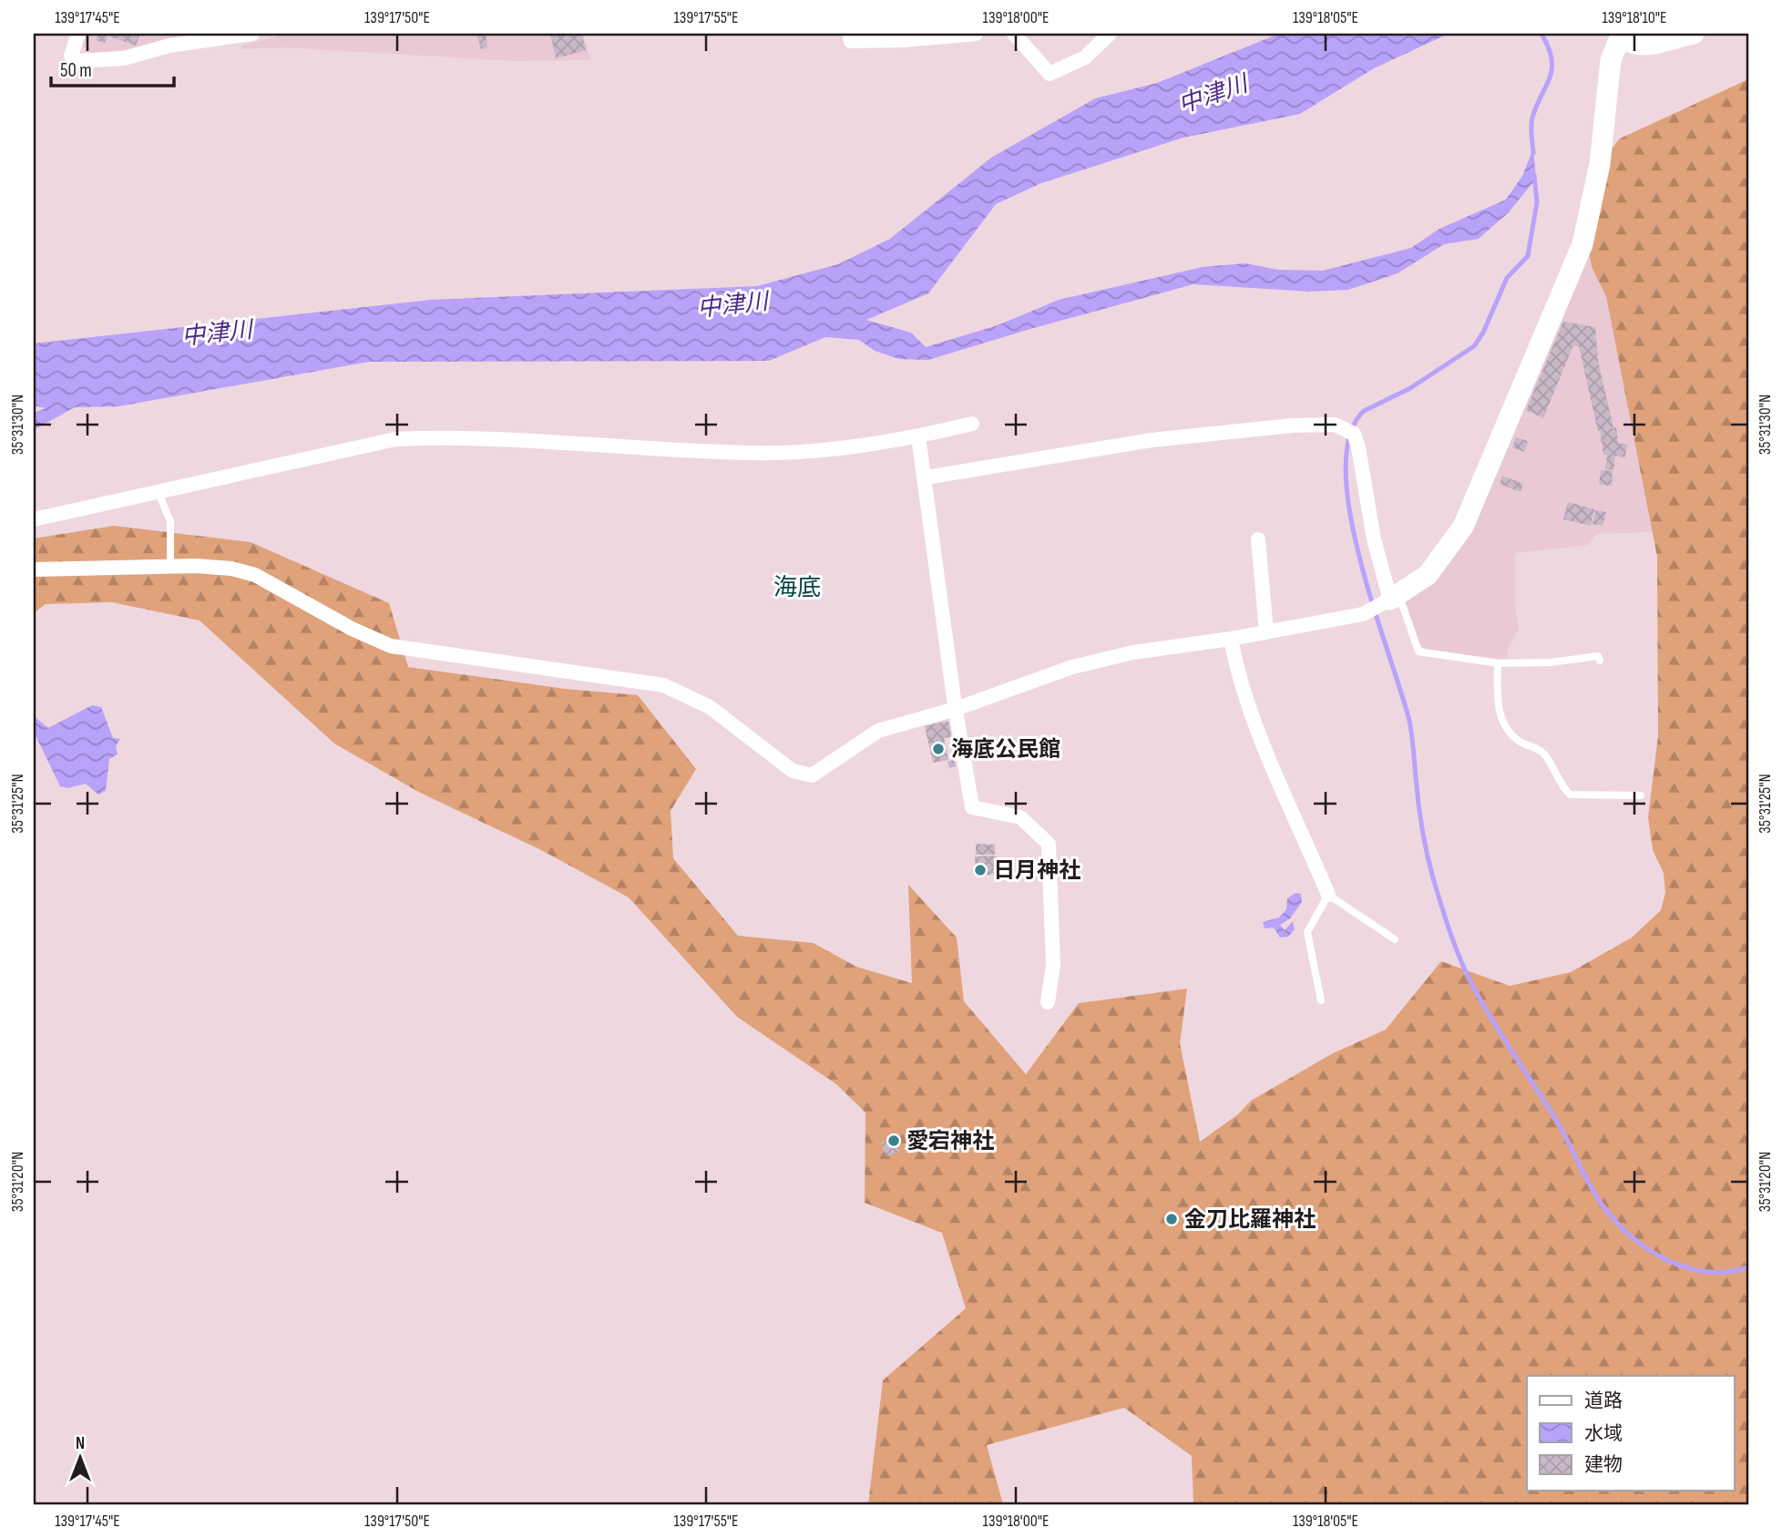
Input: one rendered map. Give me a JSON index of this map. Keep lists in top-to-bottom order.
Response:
{
  "districts": ["海底"],
  "water": ["中津川"],
  "places": [
    "海底公民館",
    "日月神社",
    "愛宕神社",
    "金刀比羅神社"
  ],
  "legend": ["道路", "水域", "建物"],
  "scale_bar": "50 m",
  "north": "top",
  "coordinates": [
    "139°17'45\"E",
    "139°17'50\"E",
    "139°17'55\"E",
    "139°18'00\"E",
    "139°18'05\"E",
    "139°18'10\"E",
    "35°31'30\"N",
    "35°31'25\"N",
    "35°31'20\"N"
  ]
}
